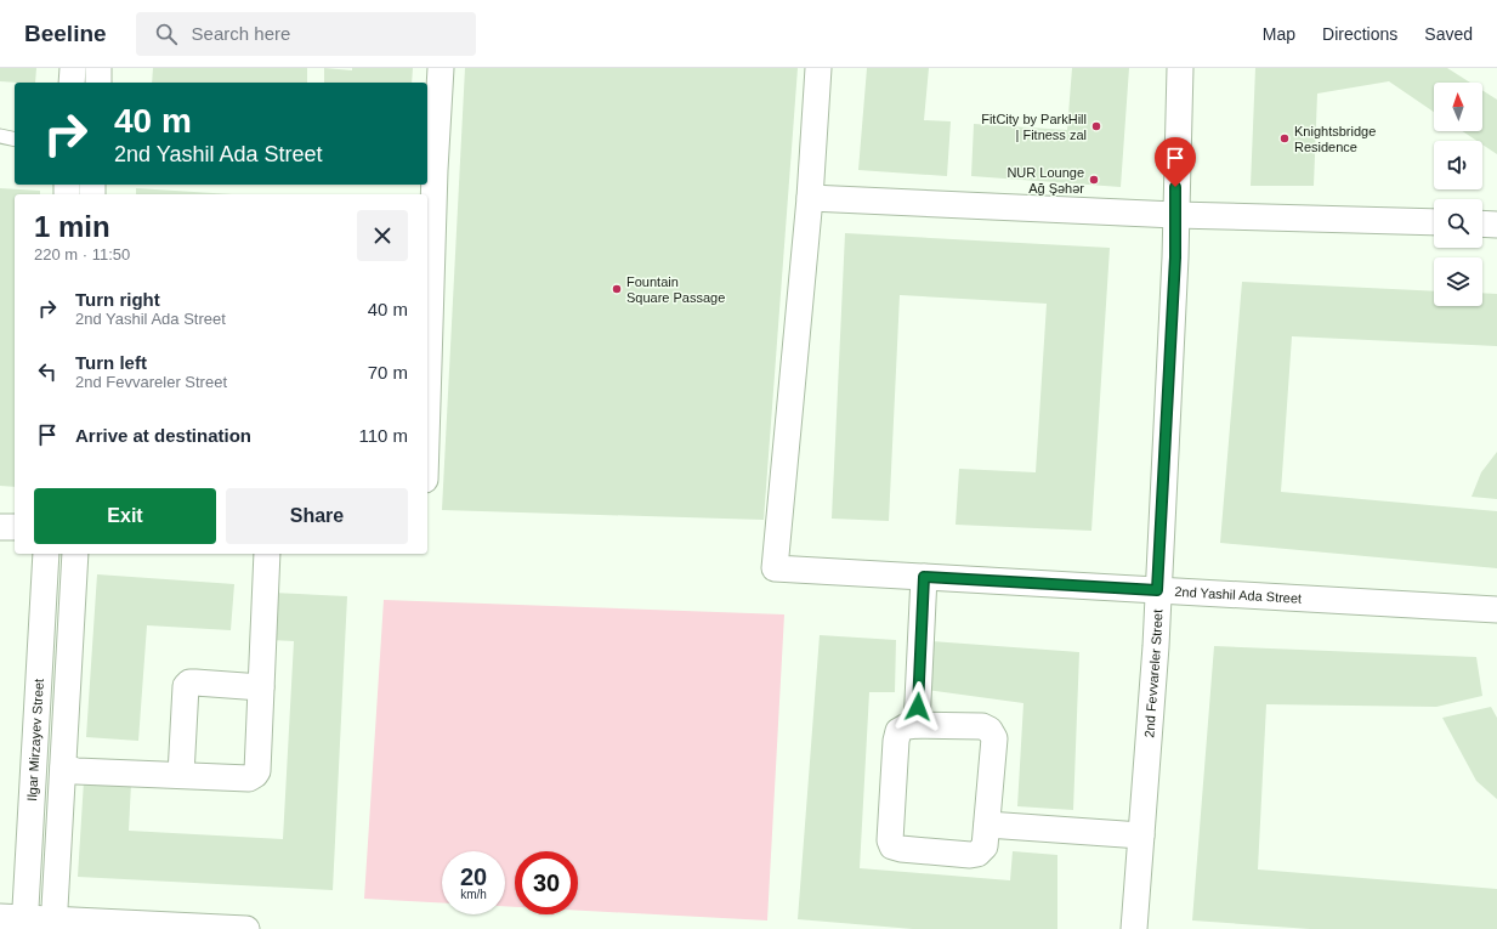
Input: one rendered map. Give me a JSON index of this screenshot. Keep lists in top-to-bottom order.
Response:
{
  "streets": {
    "street": ["2nd Yashil Ada Street", "2nd Fevvareler Street", "Ilgar Mirzayev Street"]
  },
  "crossings": [
    ["2nd Yashil Ada Street", "2nd Fevvareler Street"]
  ],
  "places": [
    "FitCity by ParkHill | Fitness zal",
    "Knightsbridge Residence",
    "NUR Lounge Ağ Şəhər",
    "Fountain Square Passage"
  ],
  "north": "top",
  "page": {
    "header": "Beeline",
    "search": "Search here",
    "nav": ["Map", "Directions", "Saved"],
    "turn": ["40 m", "2nd Yashil Ada Street"],
    "heading": ["1 min", "220 m · 11:50"],
    "list": [
      {
        "name": "Turn right",
        "note": "2nd Yashil Ada Street",
        "value": "40 m"
      },
      {
        "name": "Turn left",
        "note": "2nd Fevvareler Street",
        "value": "70 m"
      },
      {
        "name": "Arrive at destination",
        "value": "110 m"
      }
    ],
    "buttons": ["Exit", "Share"],
    "speed": "20 km/h",
    "limit": "30"
  }
}
